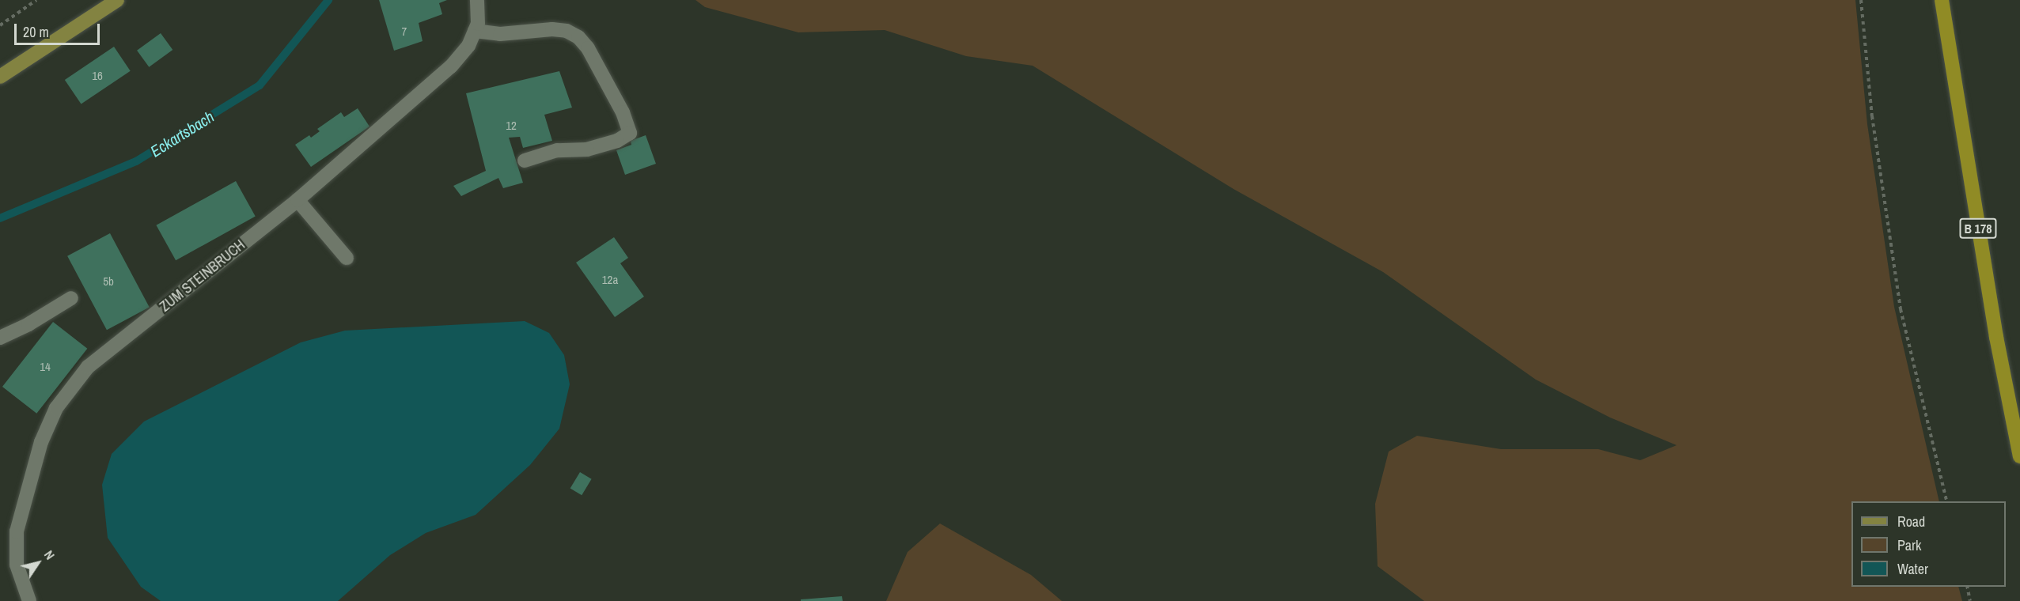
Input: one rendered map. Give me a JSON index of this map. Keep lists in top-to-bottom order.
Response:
{
  "streets": {
    "highway": ["B 178"],
    "street": ["ZUM STEINBRUCH"]
  },
  "water": ["Eckartsbach"],
  "house_numbers": [
    "7",
    "16",
    "12",
    "12a",
    "5b",
    "14"
  ],
  "legend": ["Road", "Park", "Water"],
  "scale_bar": "20 m",
  "north": "top right"
}
